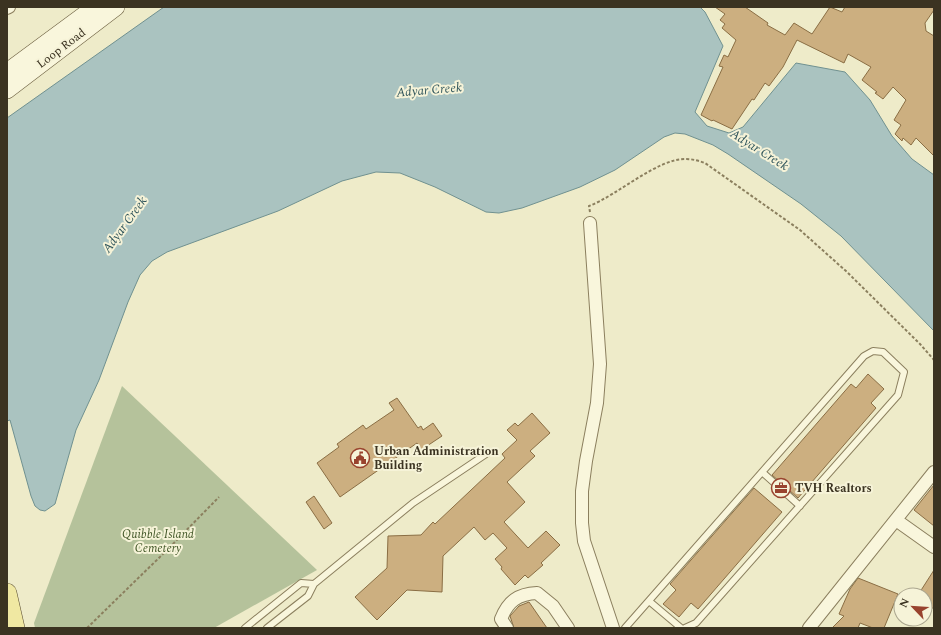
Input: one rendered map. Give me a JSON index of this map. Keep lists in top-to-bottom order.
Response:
{
  "streets": {
    "street": ["Loop Road"]
  },
  "water": ["Adyar Creek"],
  "parks": ["Quibble Island Cemetery"],
  "places": {
    "public building": ["Urban Administration Building"],
    "office": ["TVH Realtors"]
  },
  "north": "top left"
}
